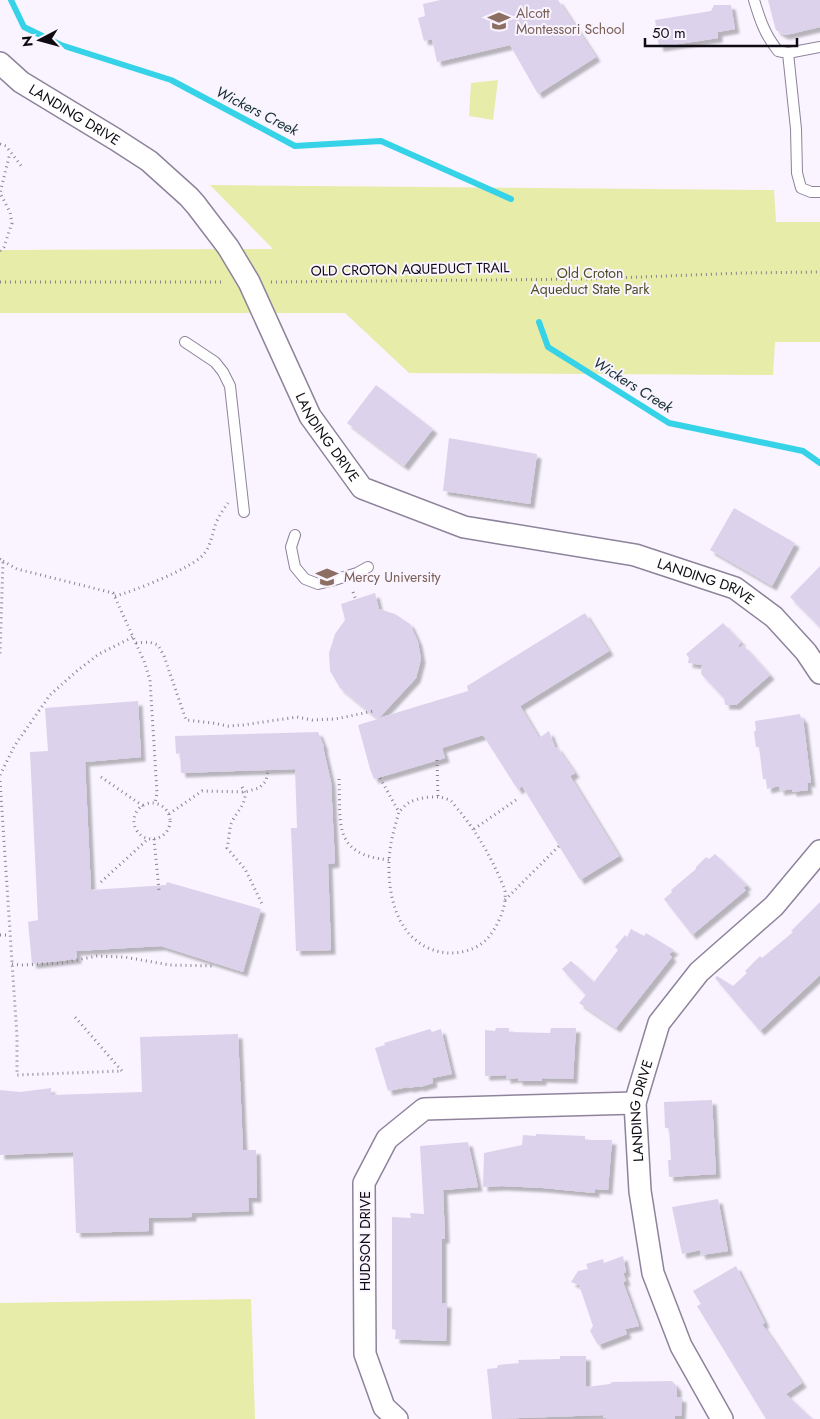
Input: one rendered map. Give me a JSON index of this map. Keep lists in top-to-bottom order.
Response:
{
  "streets": {
    "street": ["LANDING DRIVE", "HUDSON DRIVE"],
    "path": ["OLD CROTON AQUEDUCT TRAIL"]
  },
  "crossings": [
    ["LANDING DRIVE", "OLD CROTON AQUEDUCT TRAIL"],
    ["LANDING DRIVE", "HUDSON DRIVE"]
  ],
  "water": ["Wickers Creek"],
  "parks": ["Old Croton Aqueduct State Park"],
  "places": {
    "school or university": ["Alcott Montessori School", "Mercy University"]
  },
  "scale_bar": "50 m",
  "north": "left"
}
